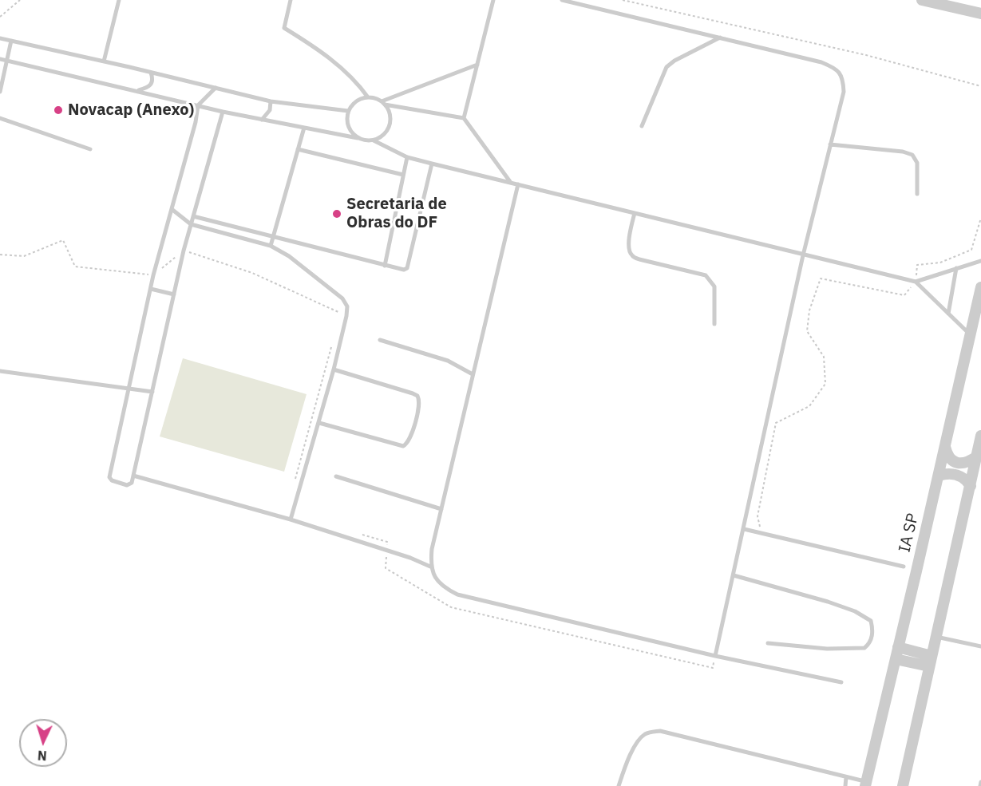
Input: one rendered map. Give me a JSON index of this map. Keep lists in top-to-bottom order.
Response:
{
  "streets": {
    "street": ["IA SP"]
  },
  "places": ["Novacap (Anexo)", "Secretaria de Obras do DF"],
  "north": "bottom"
}
